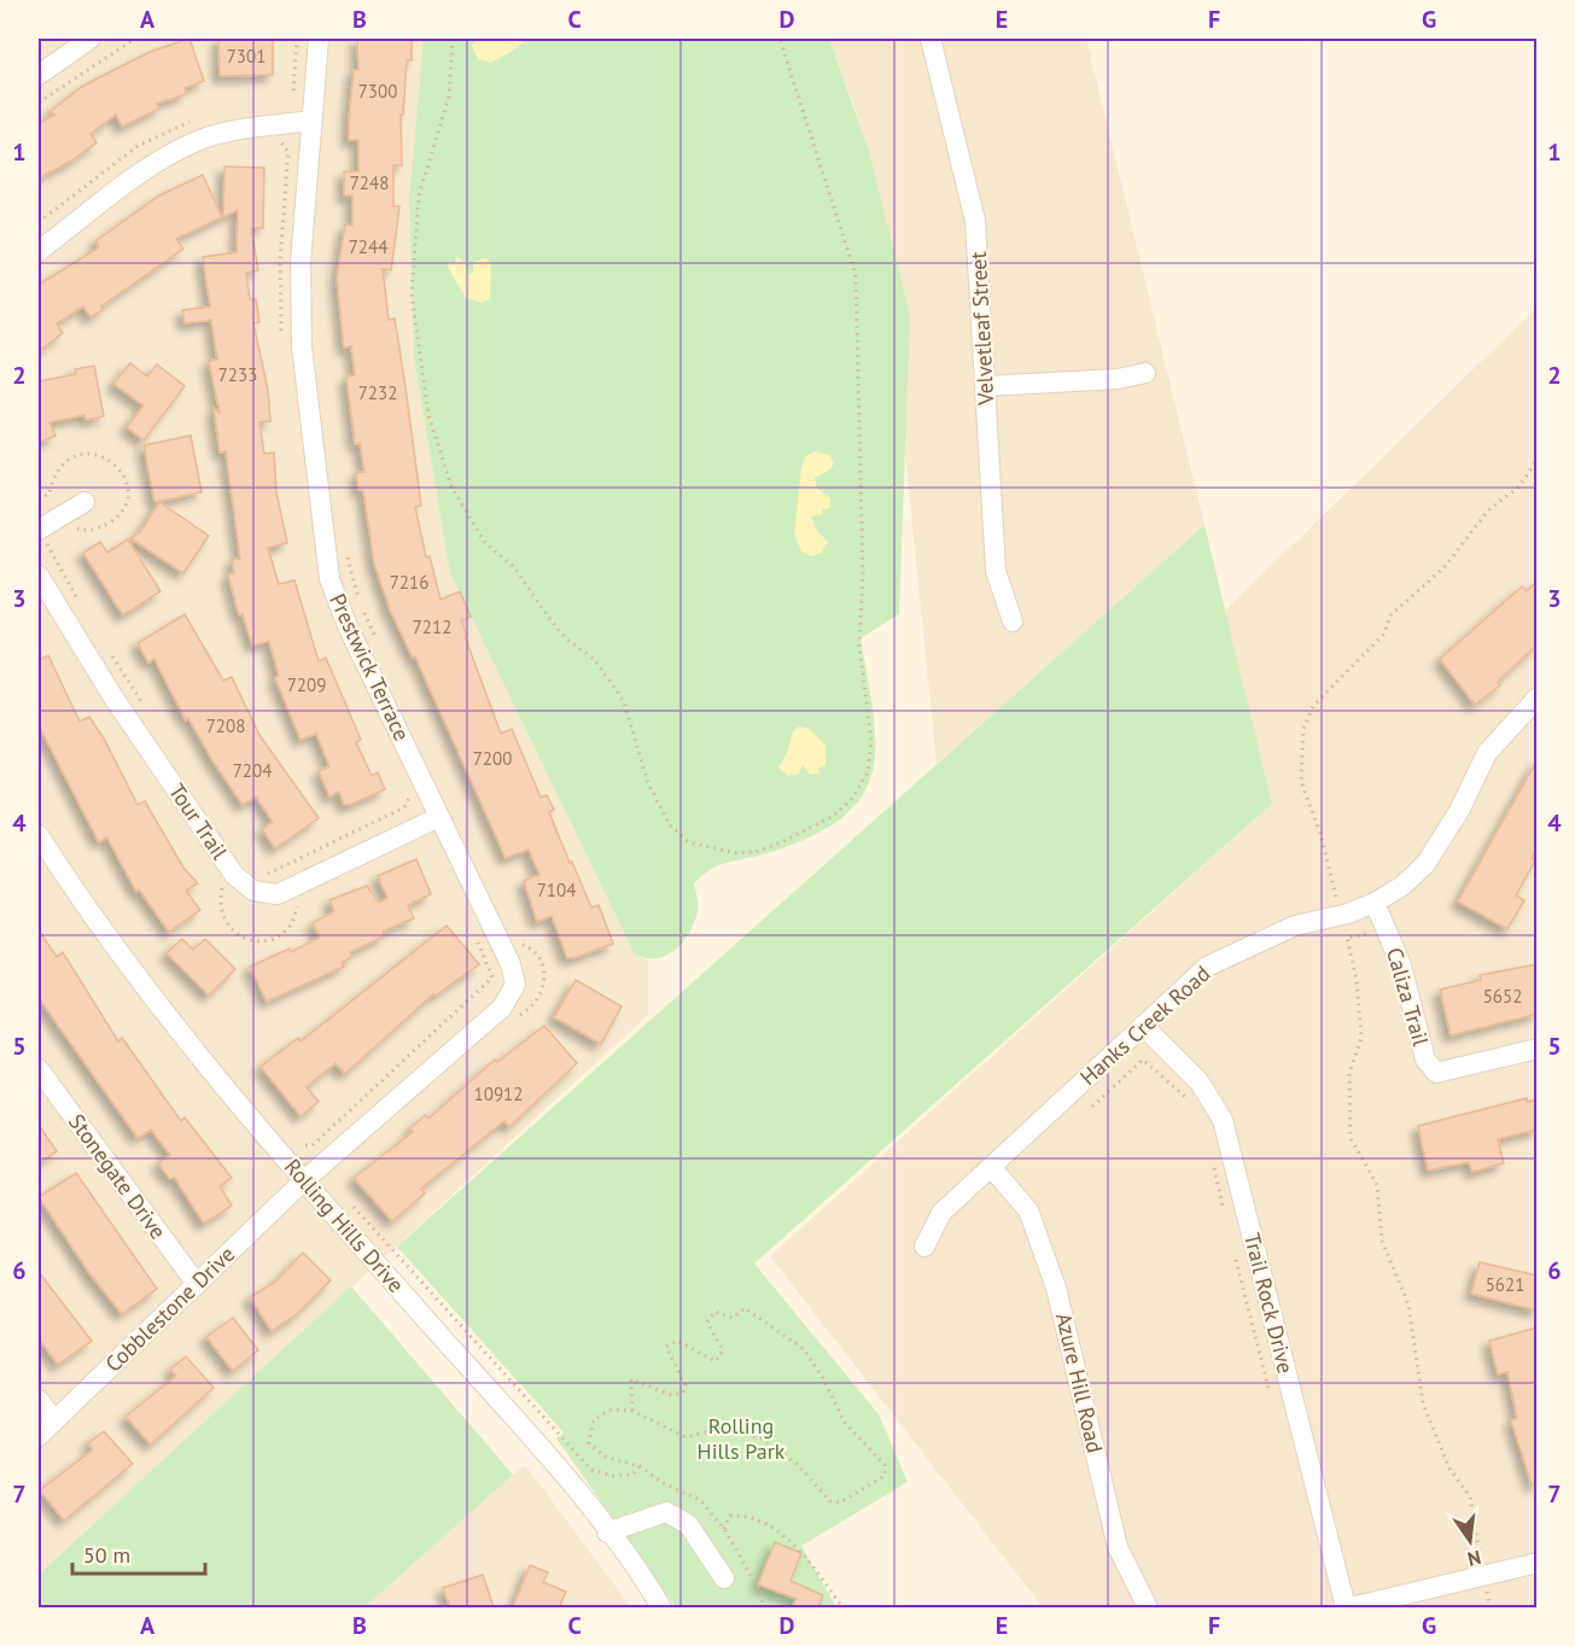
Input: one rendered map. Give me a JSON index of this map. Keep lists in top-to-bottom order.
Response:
{
  "streets": {
    "street": [
      "Velvetleaf Street",
      "Prestwick Terrace",
      "Tour Trail",
      "Caliza Trail",
      "Hanks Creek Road",
      "Stonegate Drive",
      "Rolling Hills Drive",
      "Trail Rock Drive",
      "Cobblestone Drive",
      "Azure Hill Road"
    ]
  },
  "crossings": [
    ["Prestwick Terrace", "Tour Trail"],
    ["Prestwick Terrace", "Rolling Hills Drive"],
    ["Prestwick Terrace", "Cobblestone Drive"],
    ["Caliza Trail", "Hanks Creek Road"],
    ["Hanks Creek Road", "Trail Rock Drive"],
    ["Hanks Creek Road", "Azure Hill Road"],
    ["Stonegate Drive", "Cobblestone Drive"],
    ["Rolling Hills Drive", "Cobblestone Drive"]
  ],
  "parks": ["Rolling Hills Park"],
  "house_numbers": [
    "7301",
    "7300",
    "7248",
    "7244",
    "7233",
    "7232",
    "7216",
    "7212",
    "7209",
    "7208",
    "7200",
    "7204",
    "7104",
    "5652",
    "10912",
    "5621"
  ],
  "scale_bar": "50 m",
  "north": "bottom",
  "grid": {
    "columns": [
      "A",
      "B",
      "C",
      "D",
      "E",
      "F",
      "G"
    ],
    "rows": [
      "1",
      "2",
      "3",
      "4",
      "5",
      "6",
      "7"
    ]
  }
}
